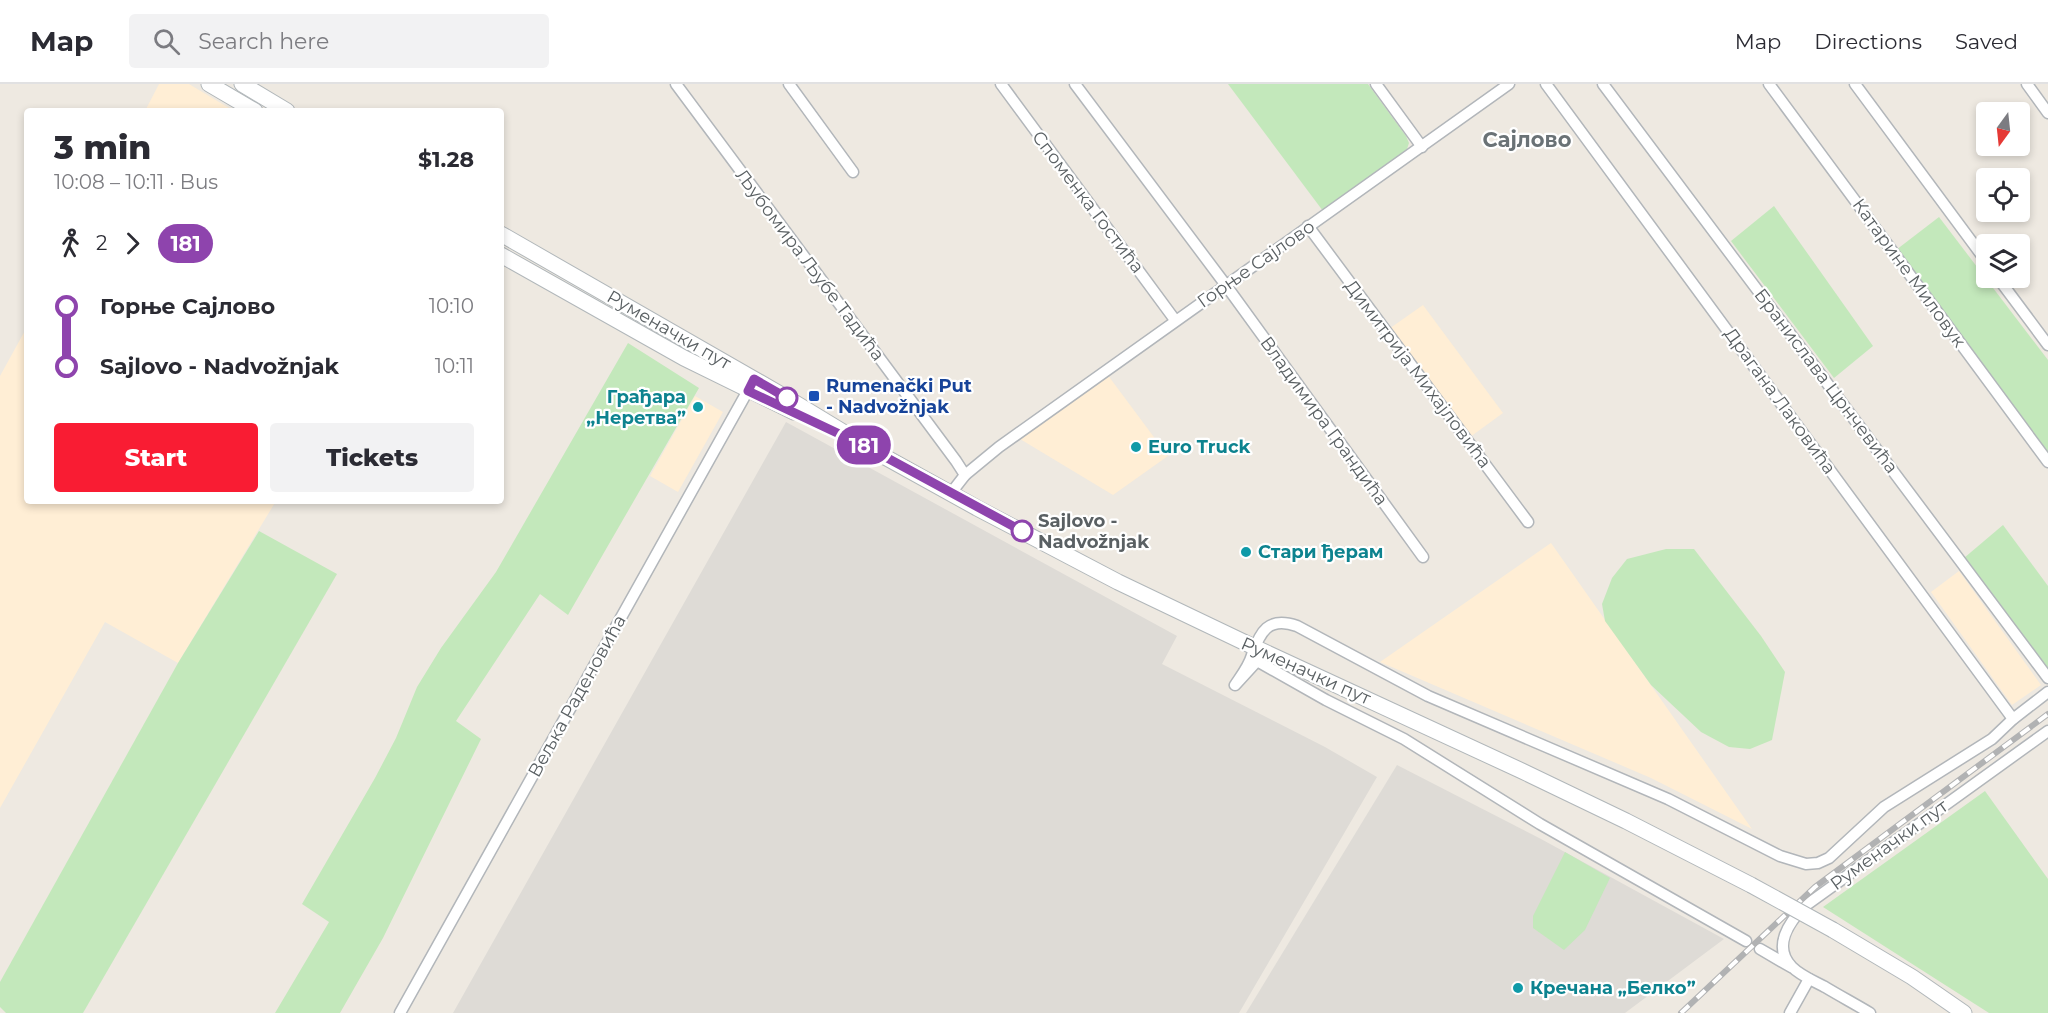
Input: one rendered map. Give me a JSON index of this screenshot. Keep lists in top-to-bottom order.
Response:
{
  "streets": {
    "main road": ["Руменачки пут"],
    "street": [
      "Споменка Гостића",
      "Горње Сајлово",
      "Љубомира Љубе Тадића",
      "Катарине Миловук",
      "Димитрија Михајловића",
      "Бранислава Црнчевића",
      "Драгана Лаковића",
      "Владимира Грандића",
      "Вељка Раденовића"
    ]
  },
  "crossings": [
    ["Споменка Гостића", "Горње Сајлово"],
    ["Горње Сајлово", "Љубомира Љубе Тадића"],
    ["Горње Сајлово", "Руменачки пут"],
    ["Горње Сајлово", "Димитрија Михајловића"],
    ["Горње Сајлово", "Владимира Грандића"],
    ["Руменачки пут", "Вељка Раденовића"]
  ],
  "districts": ["Сајлово"],
  "places": {
    "transit": ["Rumenački Put - Nadvožnjak"],
    "other": [
      "Грађара „Неретва”",
      "Euro Truck",
      "Sajlovo - Nadvožnjak",
      "Стари ђерам",
      "Кречана „Белко”"
    ]
  },
  "lines": ["bus line 181"],
  "north": "bottom",
  "page": {
    "header": "Map",
    "search": "Search here",
    "nav": ["Map", "Directions", "Saved"],
    "on_map": "181",
    "heading": ["3 min", "10:08 – 10:11 · Bus", "$1.28"],
    "legs": ["2", "181"],
    "list": [
      {
        "name": "Горње Сајлово",
        "value": "10:10"
      },
      {
        "name": "Sajlovo - Nadvožnjak",
        "value": "10:11"
      }
    ],
    "buttons": ["Start", "Tickets"]
  }
}
